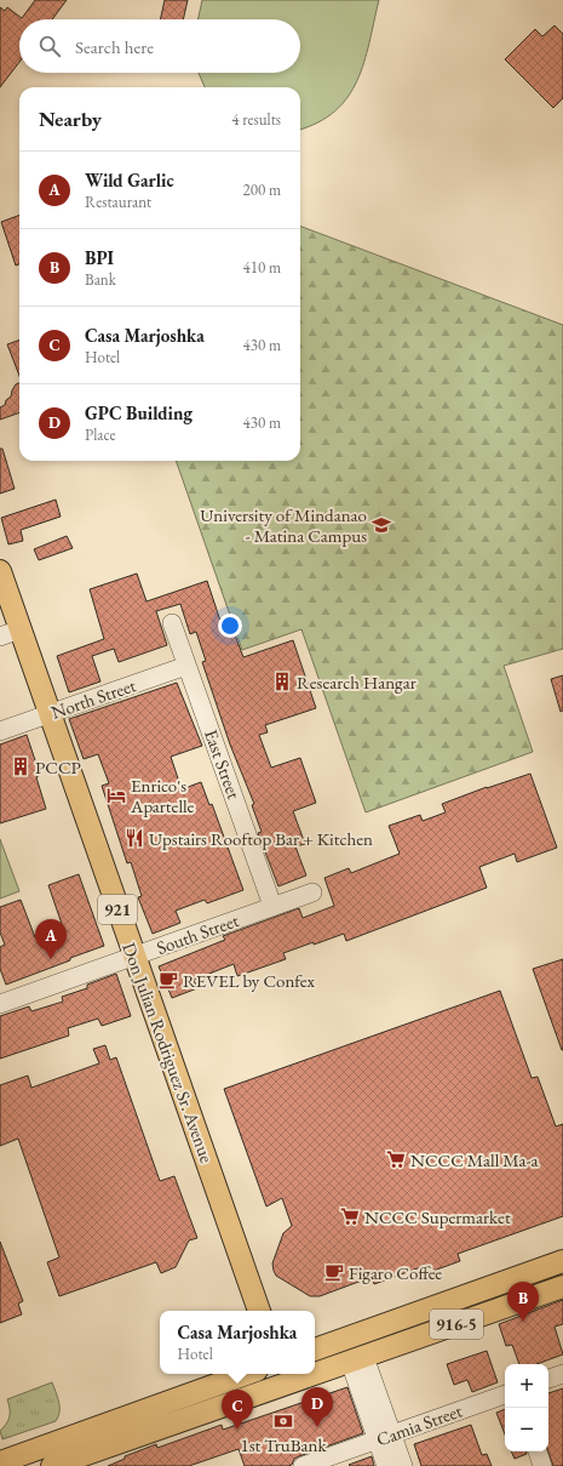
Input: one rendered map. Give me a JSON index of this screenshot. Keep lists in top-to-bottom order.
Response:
{
  "streets": {
    "main road": ["921", "Don Julian Rodriguez Sr. Avenue", "916-5"],
    "street": [
      "North Street",
      "East Street",
      "South Street",
      "Camia Street"
    ]
  },
  "crossings": [
    ["North Street", "East Street"],
    ["North Street", "Don Julian Rodriguez Sr. Avenue"],
    ["East Street", "South Street"],
    ["South Street", "Don Julian Rodriguez Sr. Avenue"]
  ],
  "places": {
    "school or university": ["University of Mindanao - Matina Campus"],
    "building": ["Research Hangar", "PCCP"],
    "hotel": ["Enrico's Apartelle"],
    "restaurant": ["Upstairs Rooftop Bar + Kitchen"],
    "cafe": ["REVEL by Confex", "Figaro Coffee"],
    "supermarket": ["NCCC Mall Ma-a", "NCCC Supermarket"],
    "bank": ["1st TruBank"]
  },
  "page": {
    "search": "Search here",
    "heading": ["Nearby", "4 results"],
    "list": [
      {
        "mark": "A",
        "name": "Wild Garlic",
        "note": "Restaurant",
        "value": "200 m"
      },
      {
        "mark": "B",
        "name": "BPI",
        "note": "Bank",
        "value": "410 m"
      },
      {
        "mark": "C",
        "name": "Casa Marjoshka",
        "note": "Hotel",
        "value": "430 m"
      },
      {
        "mark": "D",
        "name": "GPC Building",
        "note": "Place",
        "value": "430 m"
      }
    ],
    "pins": [
      "A",
      "B",
      "D",
      "C"
    ],
    "popup": ["Casa Marjoshka", "Hotel"],
    "map_buttons": ["+", "−"]
  }
}
